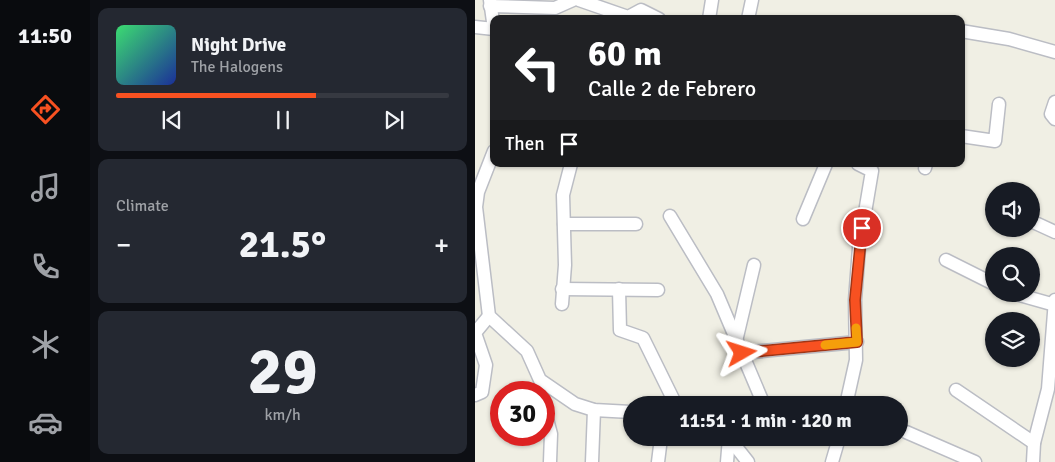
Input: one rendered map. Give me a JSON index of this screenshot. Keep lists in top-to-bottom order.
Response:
{
  "page": {
    "tabs": "11:50",
    "turn": ["60 m", "Calle 2 de Febrero"],
    "song": ["Night Drive", "The Halogens"],
    "then": "Then",
    "tile": [
      "Climate",
      ["29", "km/h"]
    ],
    "heat": ["−", "21.5°", "+"],
    "limit": "30",
    "trip": "11:51 · 1 min · 120 m"
  }
}
